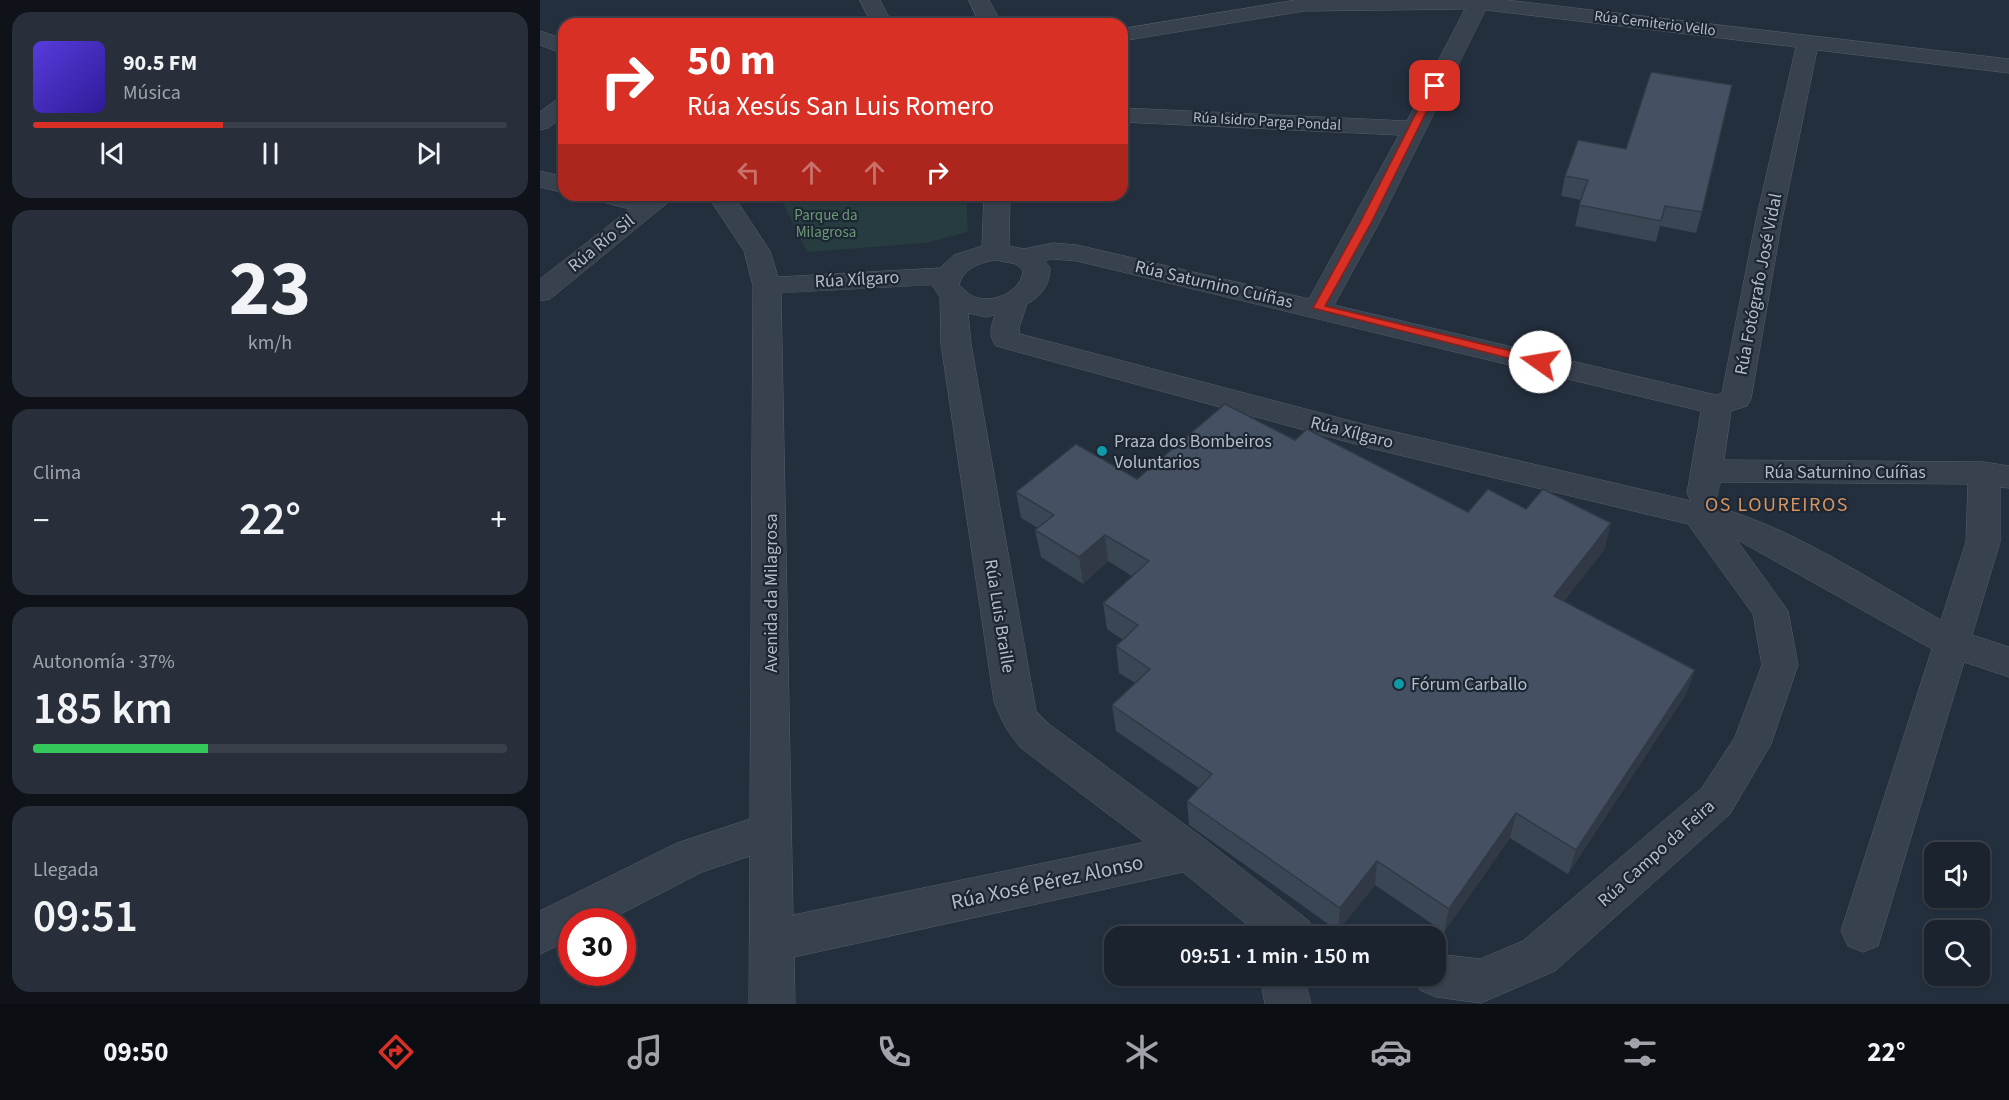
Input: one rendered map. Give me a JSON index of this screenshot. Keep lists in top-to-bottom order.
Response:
{
  "streets": {
    "street": [
      "Rúa Cemiterio Vello",
      "Rúa Isidro Parga Pondal",
      "Rúa Río Sil",
      "Rúa Xílgaro",
      "Rúa Saturnino Cuíñas",
      "Rúa Fotógrafo José Vidal",
      "Avenida da Milagrosa",
      "Rúa Luis Braille",
      "Rúa Campo da Feira",
      "Rúa Xosé Pérez Alonso"
    ]
  },
  "crossings": [
    ["Rúa Cemiterio Vello", "Rúa Fotógrafo José Vidal"],
    ["Rúa Xílgaro", "Rúa Saturnino Cuíñas"],
    ["Rúa Xílgaro", "Avenida da Milagrosa"],
    ["Rúa Xílgaro", "Rúa Luis Braille"],
    ["Rúa Xílgaro", "Rúa Campo da Feira"],
    ["Rúa Saturnino Cuíñas", "Rúa Fotógrafo José Vidal"],
    ["Rúa Saturnino Cuíñas", "Rúa Luis Braille"],
    ["Avenida da Milagrosa", "Rúa Xosé Pérez Alonso"],
    ["Rúa Luis Braille", "Rúa Xosé Pérez Alonso"]
  ],
  "districts": ["OS LOUREIROS"],
  "parks": ["Parque da Milagrosa"],
  "places": ["Praza dos Bombeiros Voluntarios", "Fórum Carballo"],
  "page": {
    "turn": ["50 m", "Rúa Xesús San Luis Romero"],
    "song": ["90.5 FM", "Música"],
    "tile": [
      ["23", "km/h"],
      "Clima",
      ["Autonomía · 37%", "185 km"],
      ["Llegada", "09:51"]
    ],
    "heat": ["−", "22°", "+"],
    "limit": "30",
    "trip": "09:51 · 1 min · 150 m",
    "tabs": ["09:50", "22°"]
  }
}
